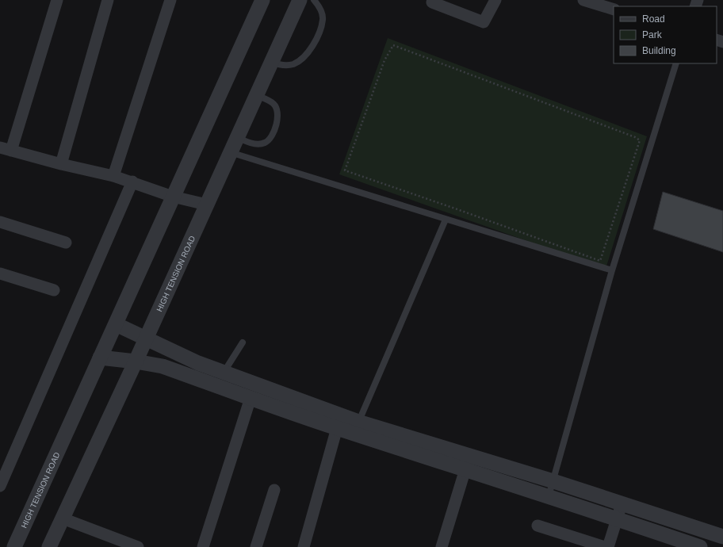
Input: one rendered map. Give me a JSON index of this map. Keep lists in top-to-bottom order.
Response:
{
  "streets": {
    "street": ["HIGH TENSION ROAD"]
  },
  "legend": ["Road", "Park", "Building"]
}
